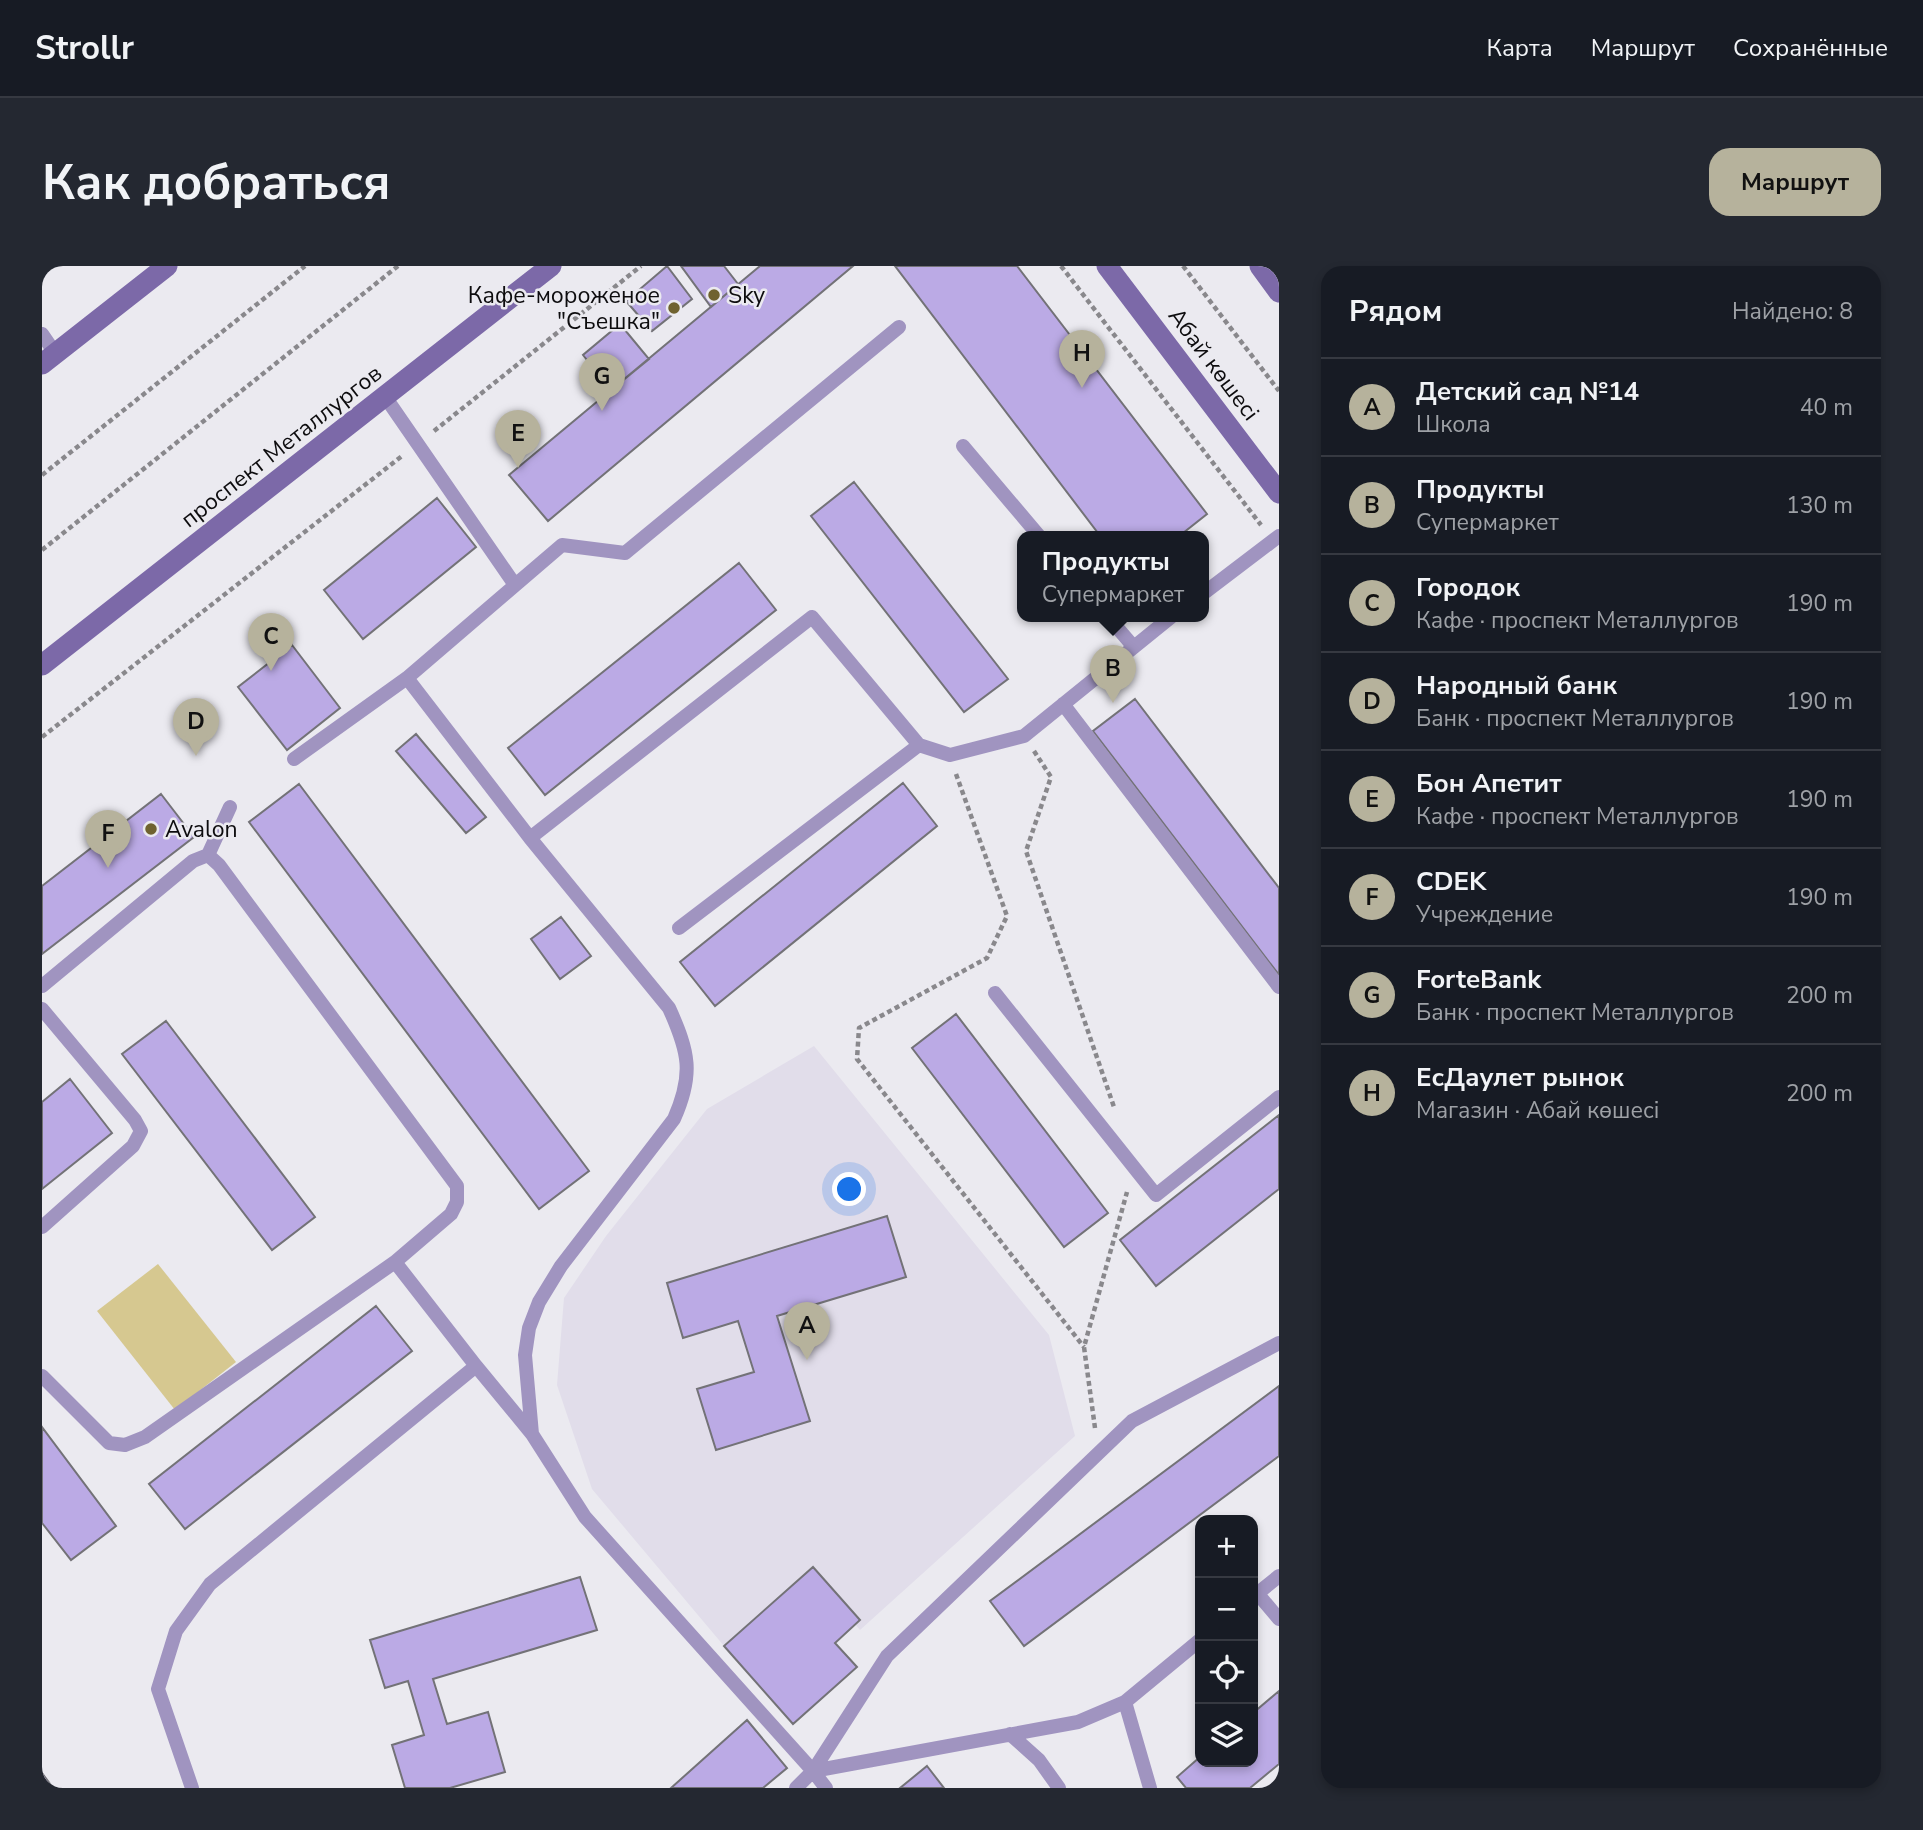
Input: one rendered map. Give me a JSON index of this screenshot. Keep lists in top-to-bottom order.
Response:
{
  "streets": {
    "main road": ["Абай көшесі", "проспект Металлургов"]
  },
  "places": ["Sky", "Кафе-мороженое \"Cъешка\"", "Avalon"],
  "page": {
    "header": "Strollr",
    "nav": ["Карта", "Маршрут", "Сохранённые"],
    "buttons": "Маршрут",
    "title": "Как добраться",
    "heading": ["Рядом", "Найдено: 8"],
    "pins": [
      "H",
      "G",
      "E",
      "C",
      "B",
      "D",
      "F",
      "A"
    ],
    "list": [
      {
        "mark": "A",
        "name": "Детский сад №14",
        "note": "Школа",
        "value": "40 m"
      },
      {
        "mark": "B",
        "name": "Продукты",
        "note": "Супермаркет",
        "value": "130 m"
      },
      {
        "mark": "C",
        "name": "Городок",
        "note": "Кафе · проспект Металлургов",
        "value": "190 m"
      },
      {
        "mark": "D",
        "name": "Народный банк",
        "note": "Банк · проспект Металлургов",
        "value": "190 m"
      },
      {
        "mark": "E",
        "name": "Бон Апетит",
        "note": "Кафе · проспект Металлургов",
        "value": "190 m"
      },
      {
        "mark": "F",
        "name": "CDEK",
        "note": "Учреждение",
        "value": "190 m"
      },
      {
        "mark": "G",
        "name": "ForteBank",
        "note": "Банк · проспект Металлургов",
        "value": "200 m"
      },
      {
        "mark": "H",
        "name": "ЕсДаулет рынок",
        "note": "Магазин · Абай көшесі",
        "value": "200 m"
      }
    ],
    "popup": ["Продукты", "Супермаркет"],
    "map_buttons": ["+", "−"]
  }
}
